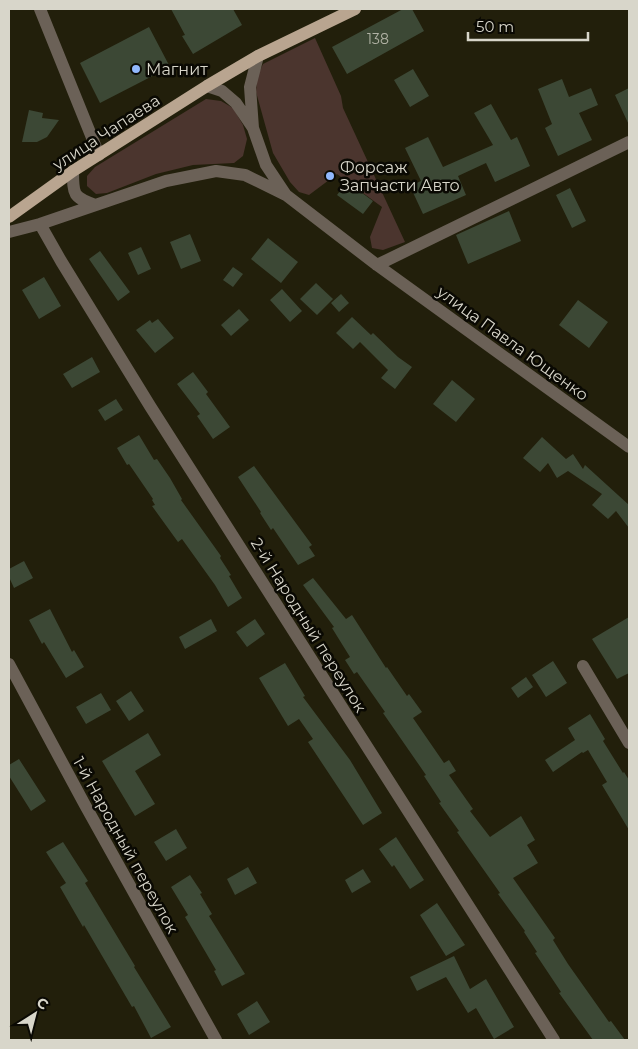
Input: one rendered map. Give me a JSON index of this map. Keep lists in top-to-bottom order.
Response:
{
  "streets": {
    "main road": ["улица Чапаева"],
    "street": ["улица Павла Ющенко", "2-й Народный переулок", "1-й Народный переулок"]
  },
  "places": ["Магнит", "Форсаж Запчасти Авто"],
  "house_numbers": ["138"],
  "scale_bar": "50 m",
  "north": "top right"
}
